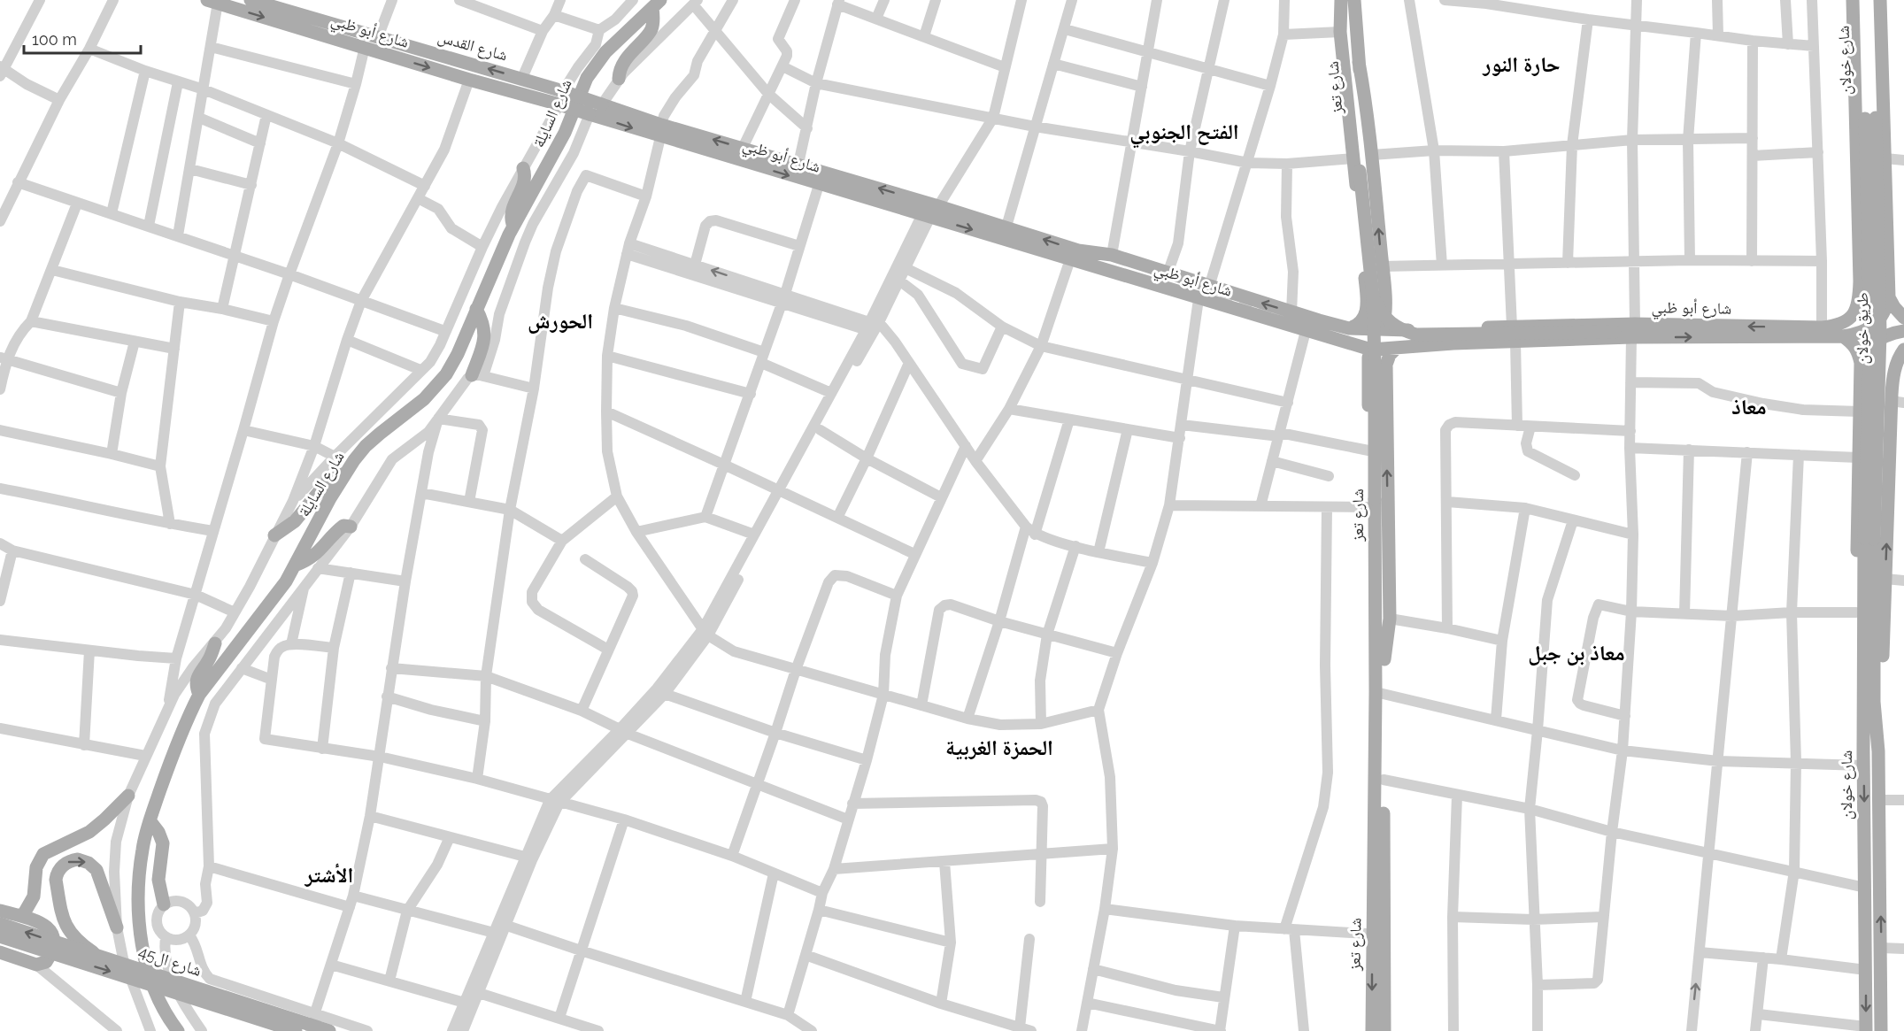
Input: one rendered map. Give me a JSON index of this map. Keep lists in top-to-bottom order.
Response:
{
  "streets": {
    "main road": [
      "شارع أبو ظبي",
      "شارع القدس",
      "شارع خولان",
      "شارع تعز",
      "شارع السايلة",
      "طريق خولان",
      "شارع ال45"
    ]
  },
  "crossings": [
    ["شارع أبو ظبي", "شارع القدس"],
    ["شارع أبو ظبي", "طريق خولان"],
    ["شارع خولان", "طريق خولان"]
  ],
  "one_way": ["شارع القدس"],
  "districts": [
    "حارة النور",
    "الفتح الجنوبي",
    "الحورش",
    "معاذ",
    "معاذ بن جبل",
    "الحمزة الغربية",
    "الأشتر"
  ],
  "scale_bar": "100 m"
}
